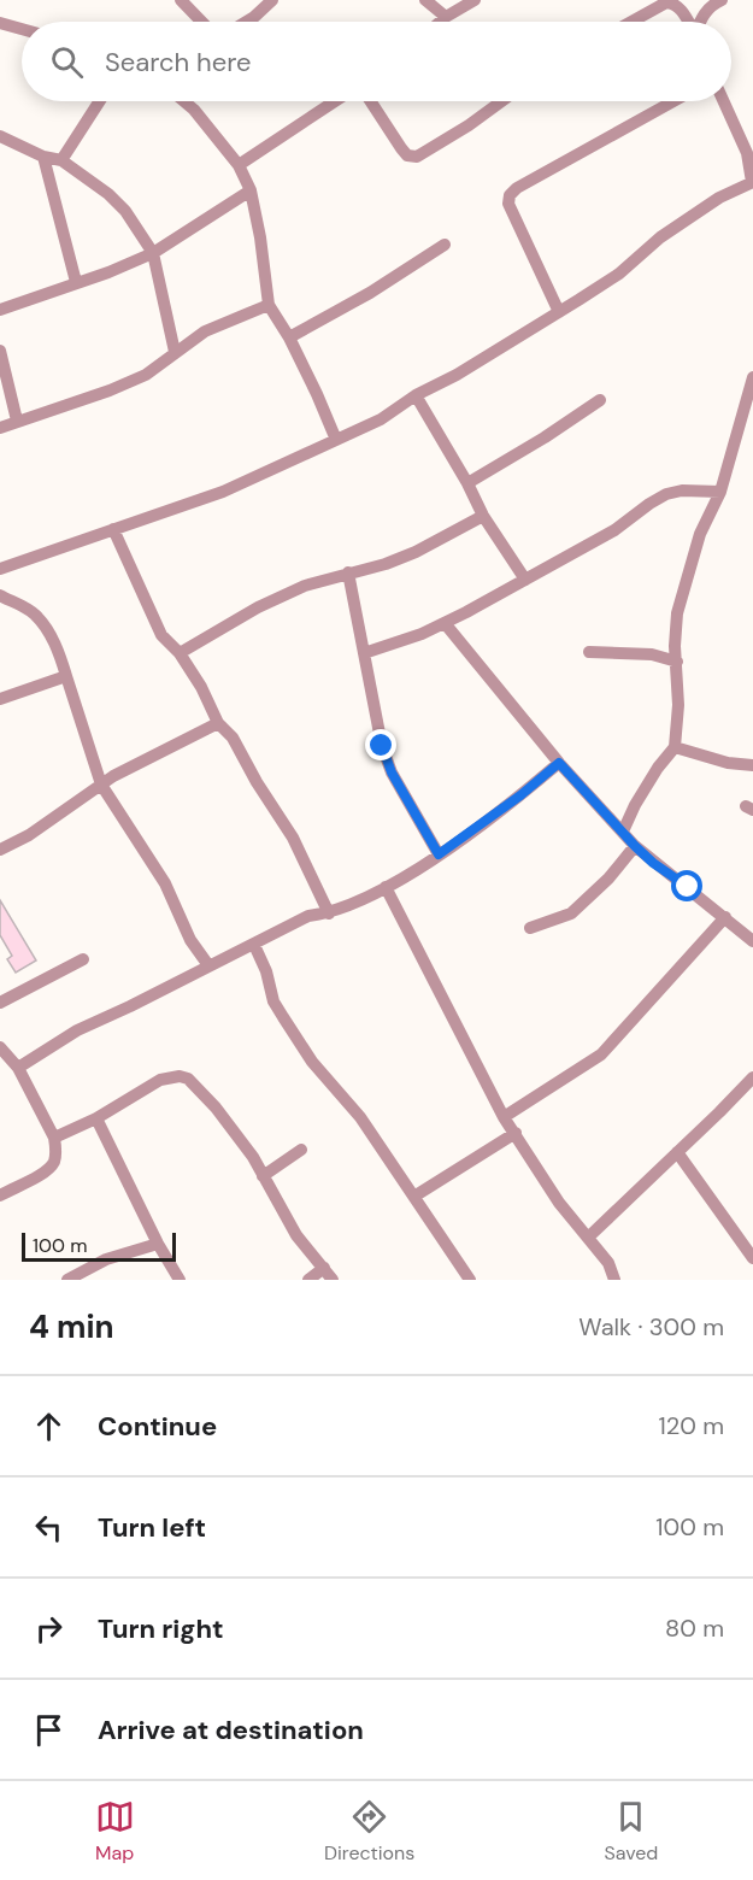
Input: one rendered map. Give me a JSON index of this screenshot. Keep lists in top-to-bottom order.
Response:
{
  "scale_bar": "100 m",
  "page": {
    "search": "Search here",
    "scale": "100 m",
    "heading": ["4 min", "Walk · 300 m"],
    "list": [
      ["Continue", "120 m"],
      ["Turn left", "100 m"],
      ["Turn right", "80 m"],
      "Arrive at destination"
    ],
    "nav": ["Map", "Directions", "Saved"]
  }
}
